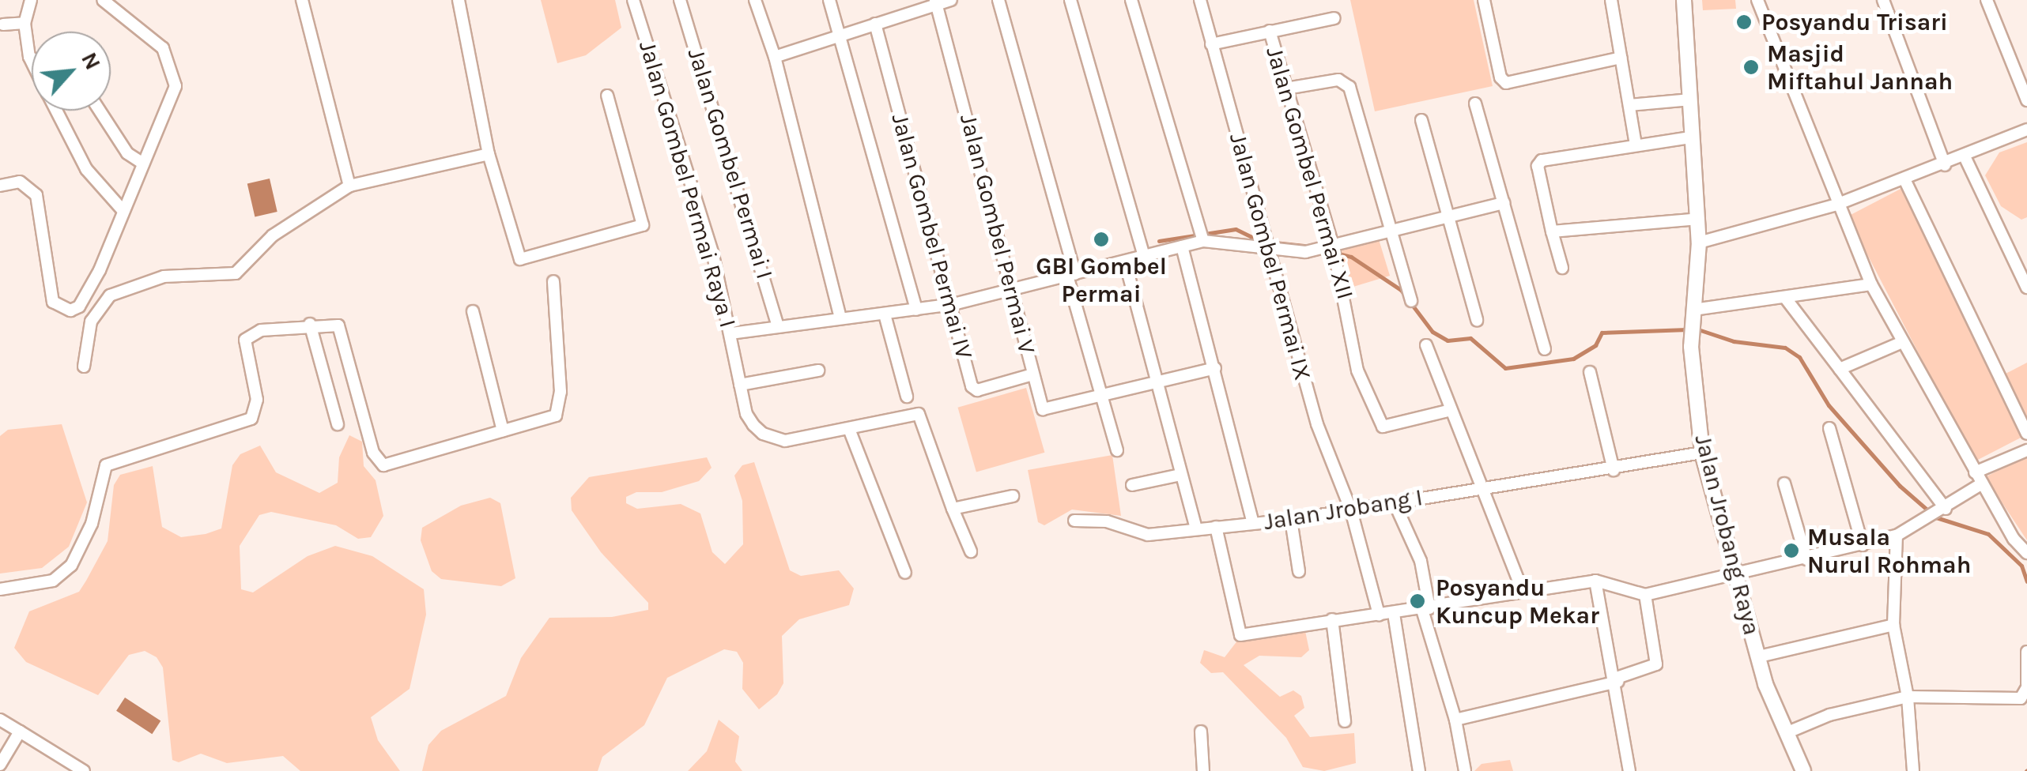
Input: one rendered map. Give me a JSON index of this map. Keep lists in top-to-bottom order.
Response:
{
  "streets": {
    "street": [
      "Jalan Gombel Permai I",
      "Jalan Gombel Permai XII",
      "Jalan Gombel Permai Raya I",
      "Jalan Gombel Permai V",
      "Jalan Gombel Permai IV",
      "Jalan Gombel Permai IX",
      "Jalan Jrobang I",
      "Jalan Jrobang Raya"
    ]
  },
  "crossings": [
    ["Jalan Gombel Permai V", "Jalan Gombel Permai IV"],
    ["Jalan Gombel Permai IX", "Jalan Jrobang I"],
    ["Jalan Jrobang I", "Jalan Jrobang Raya"]
  ],
  "places": [
    "Posyandu Trisari",
    "Masjid Miftahul Jannah",
    "GBI Gombel Permai",
    "Musala Nurul Rohmah",
    "Posyandu Kuncup Mekar"
  ],
  "north": "top right"
}
